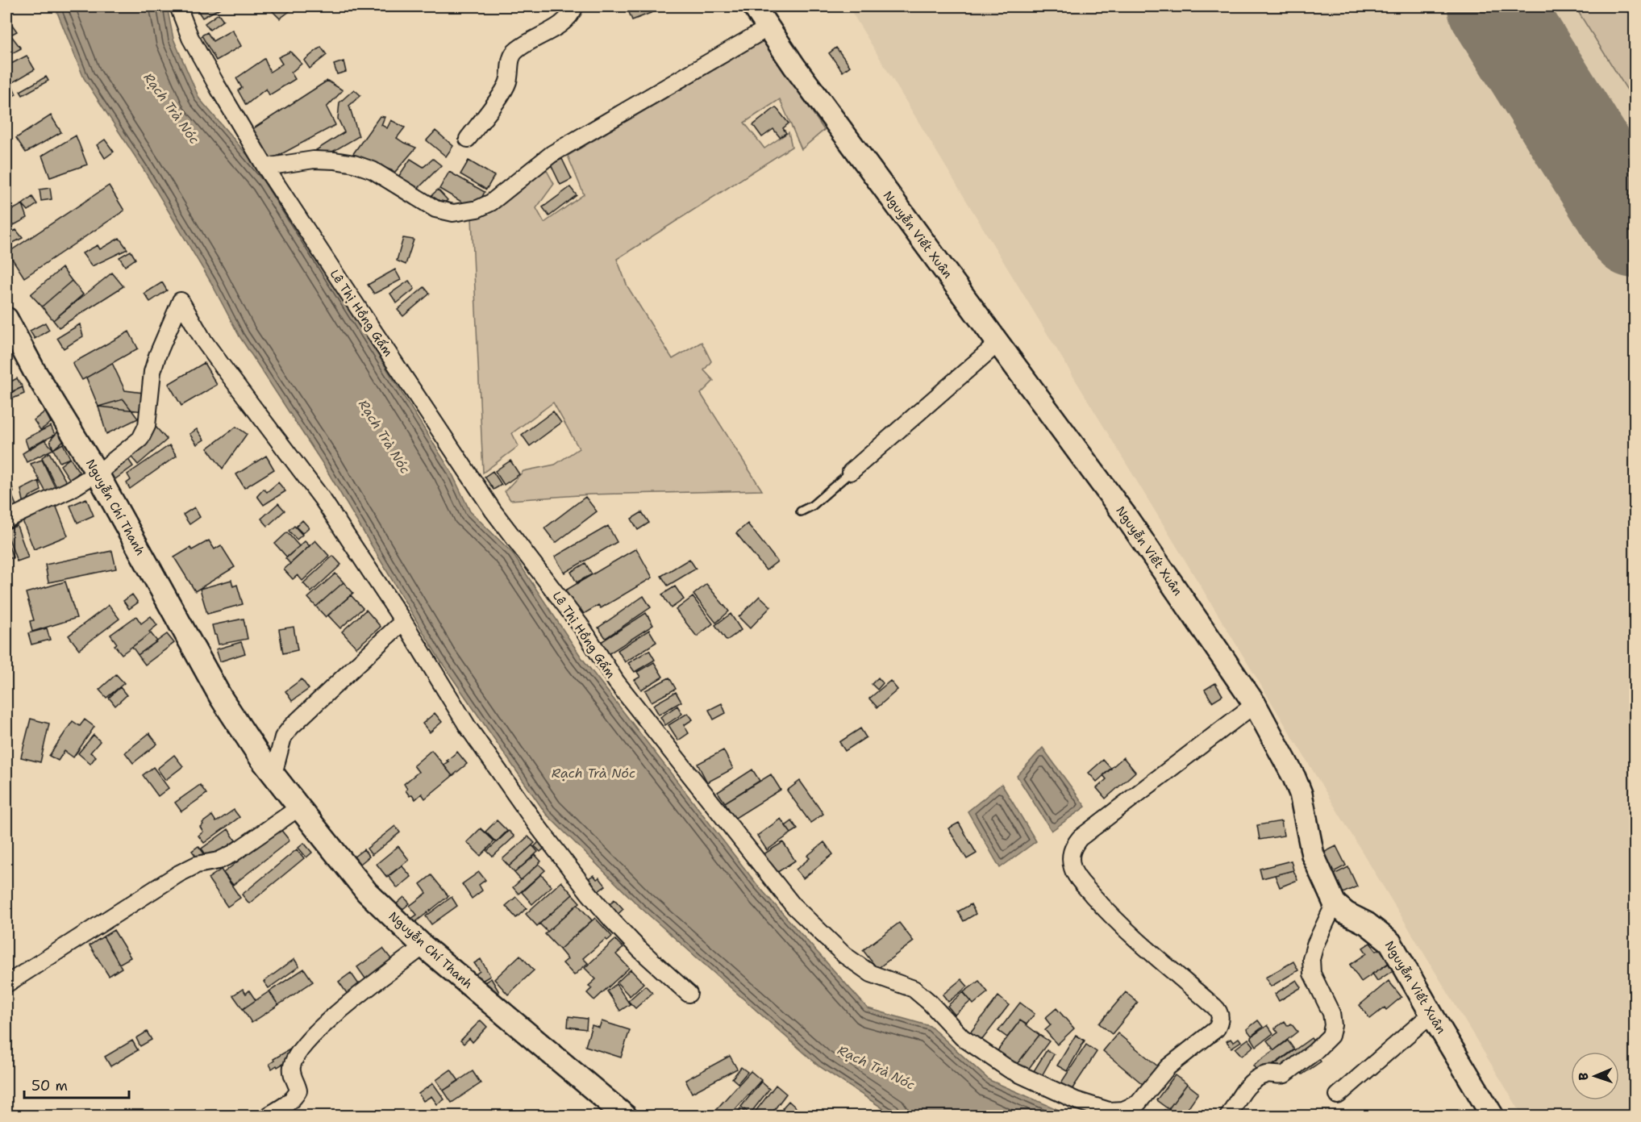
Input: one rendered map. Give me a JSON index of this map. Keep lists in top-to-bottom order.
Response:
{
  "streets": {
    "street": ["Nguyễn Viết Xuân", "Lê Thị Hồng Gấm", "Nguyễn Chí Thanh"]
  },
  "water": ["Rạch Trà Nóc"],
  "scale_bar": "50 m",
  "north": "left"
}
